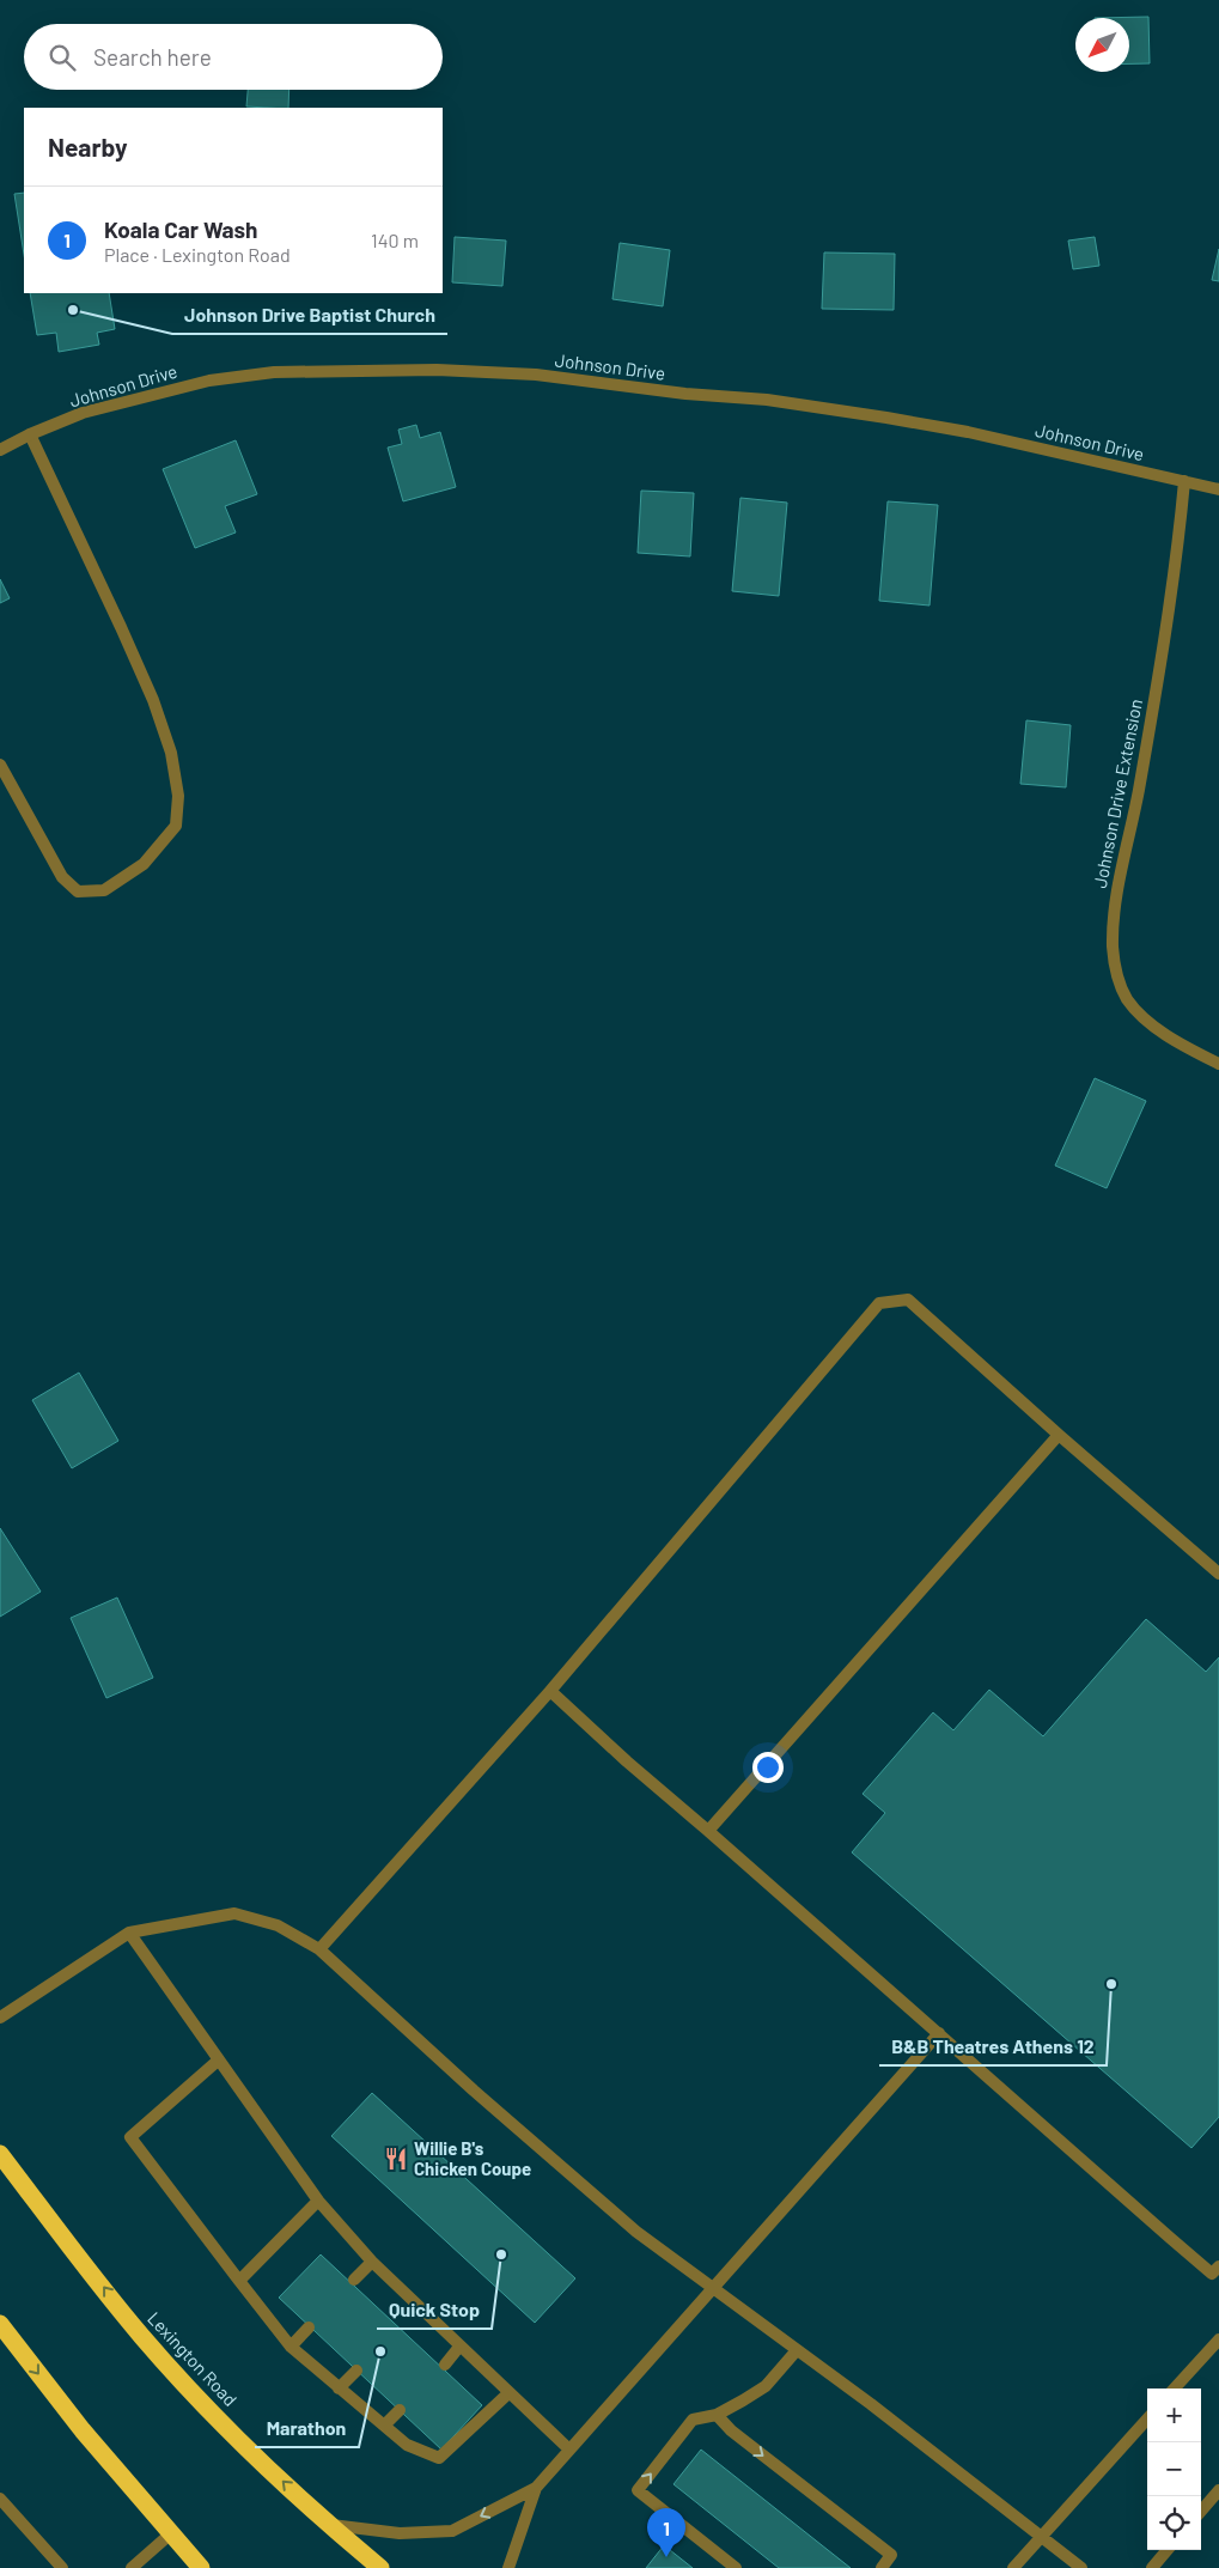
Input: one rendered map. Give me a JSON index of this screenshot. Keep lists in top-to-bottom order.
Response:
{
  "streets": {
    "highway": ["Lexington Road"],
    "street": ["Johnson Drive", "Johnson Drive Extension"]
  },
  "crossings": [
    ["Johnson Drive", "Johnson Drive Extension"]
  ],
  "places": {
    "other": [
      "Johnson Drive Baptist Church",
      "B&B Theatres Athens 12",
      "Quick Stop",
      "Marathon"
    ],
    "restaurant": ["Willie B's Chicken Coupe"]
  },
  "north": "bottom left",
  "page": {
    "search": "Search here",
    "heading": "Nearby",
    "list": [
      {
        "mark": "1",
        "name": "Koala Car Wash",
        "note": "Place · Lexington Road",
        "value": "140 m"
      }
    ],
    "map_buttons": ["+", "−"],
    "pins": "1"
  }
}
